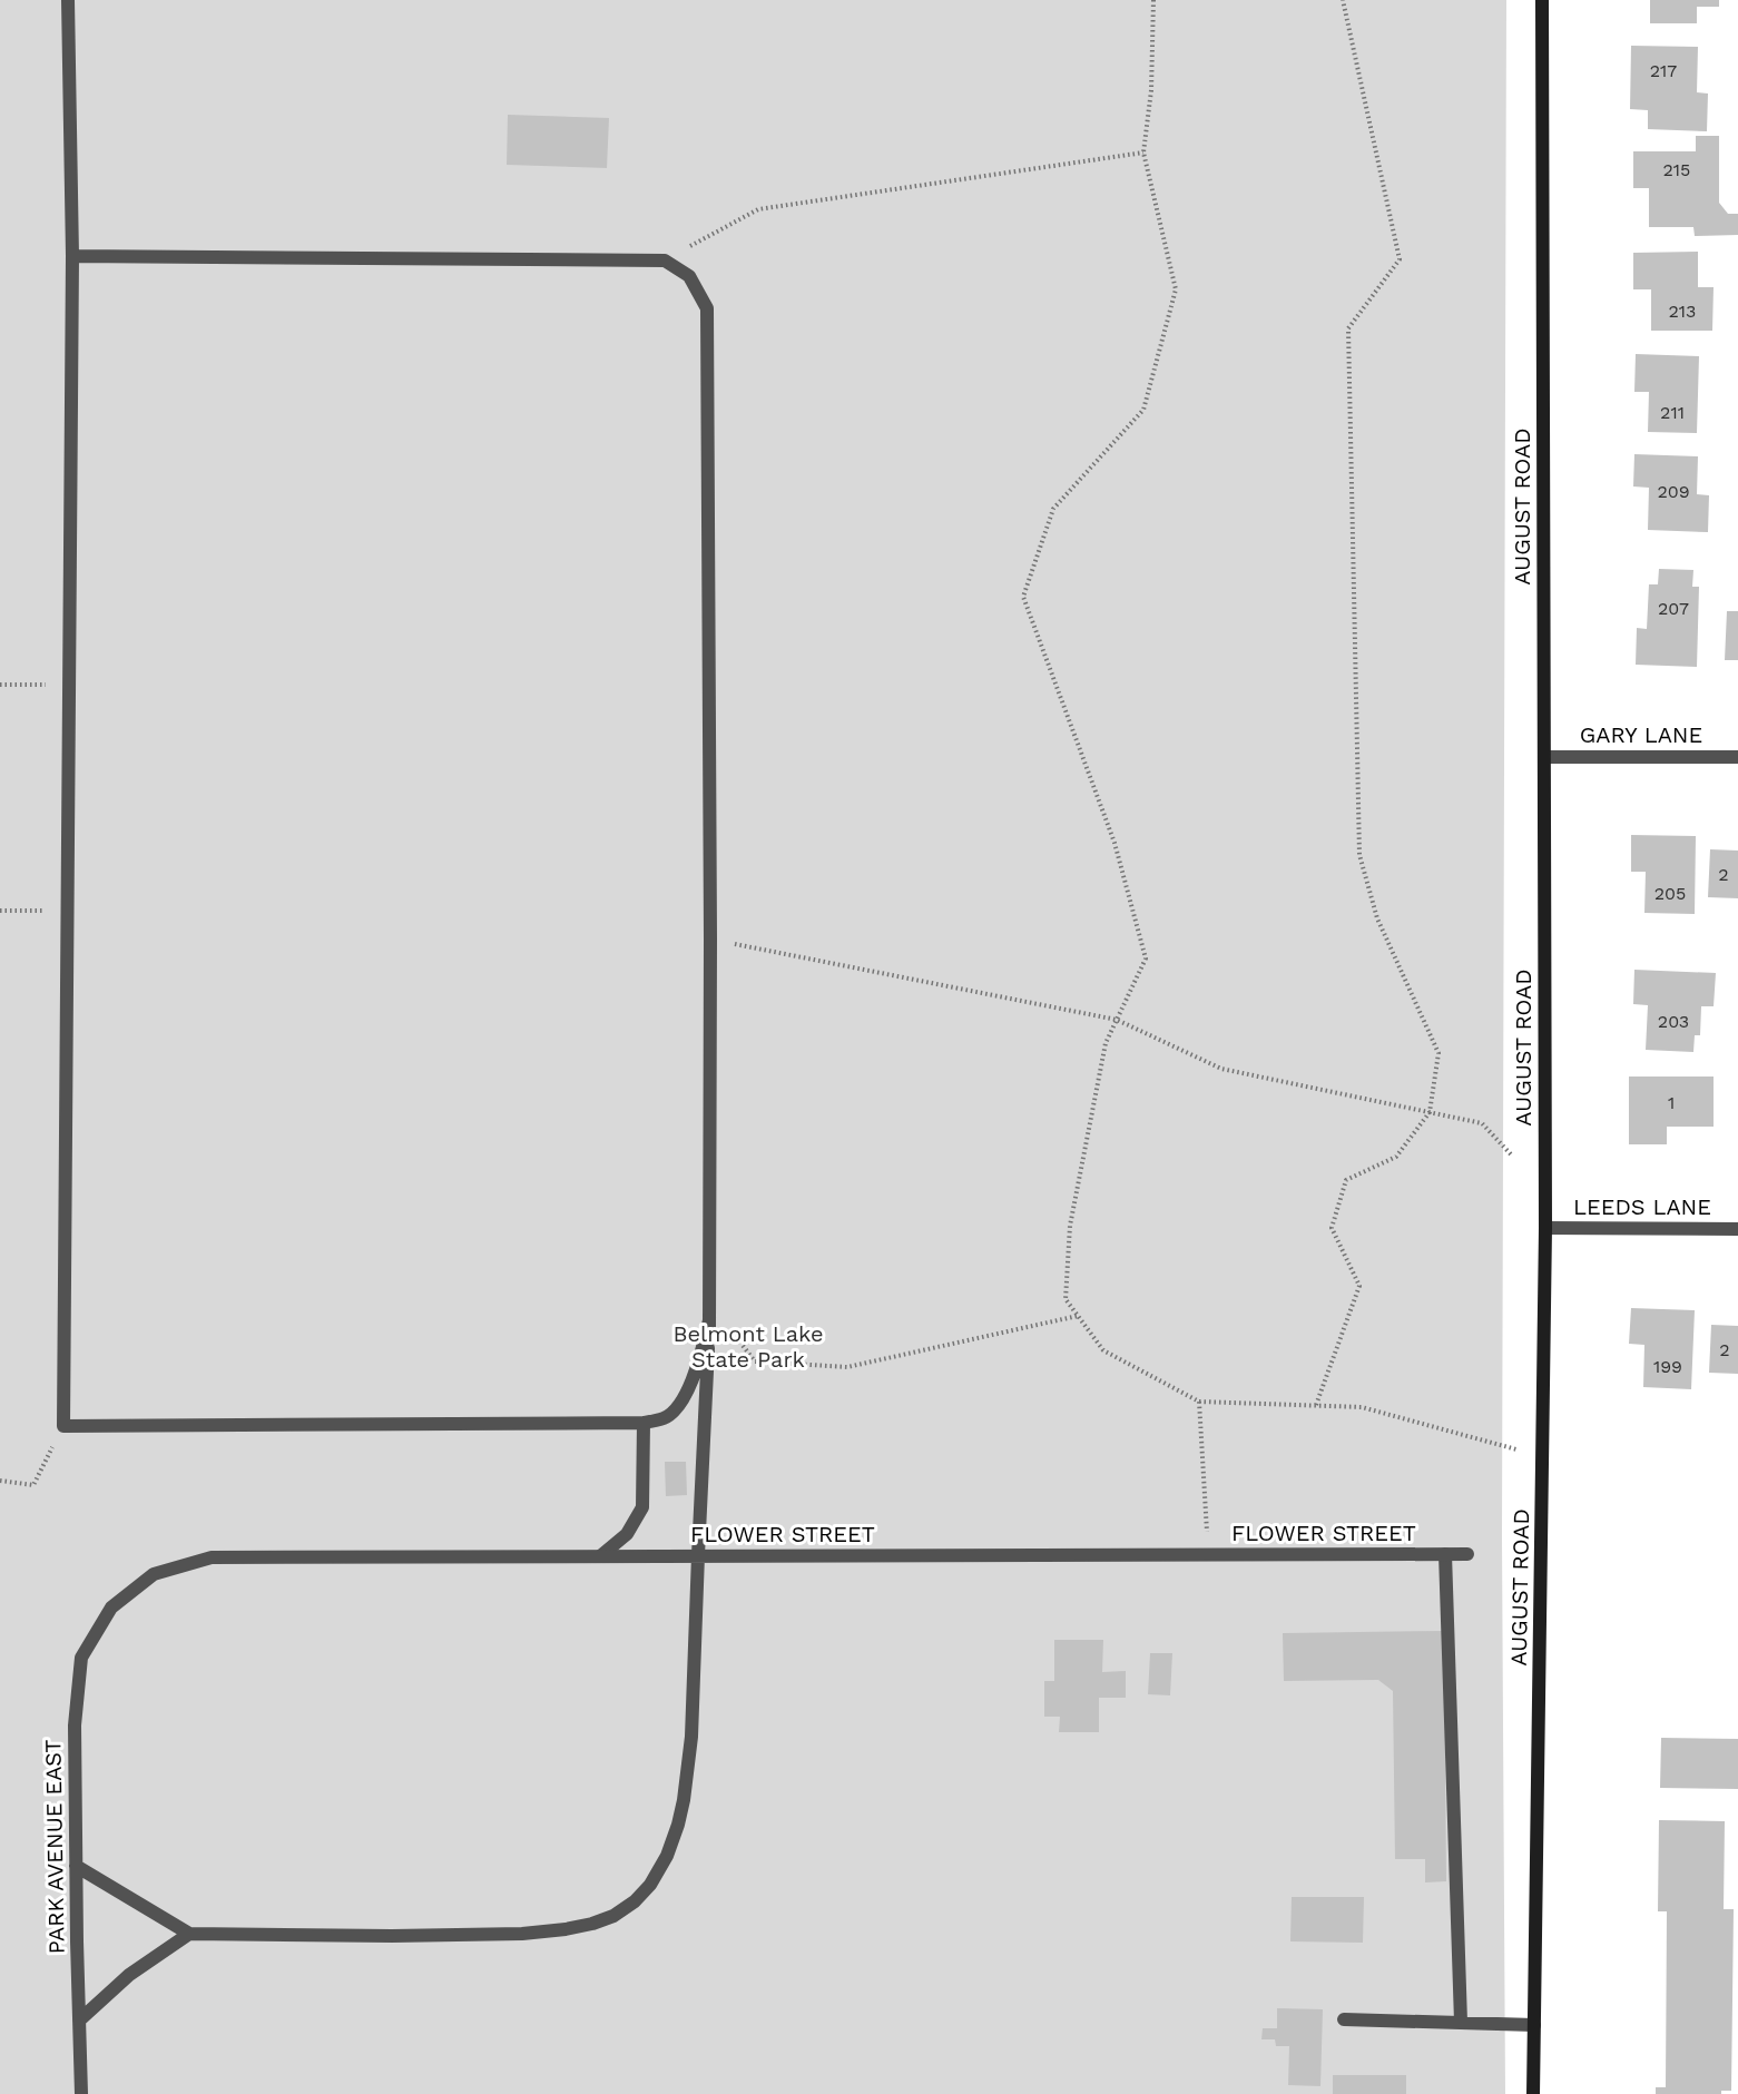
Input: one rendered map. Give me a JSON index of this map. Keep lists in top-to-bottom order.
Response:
{
  "streets": {
    "street": [
      "AUGUST ROAD",
      "GARY LANE",
      "LEEDS LANE",
      "FLOWER STREET",
      "PARK AVENUE EAST"
    ]
  },
  "crossings": [
    ["AUGUST ROAD", "GARY LANE"],
    ["AUGUST ROAD", "LEEDS LANE"],
    ["FLOWER STREET", "PARK AVENUE EAST"]
  ],
  "parks": ["Belmont Lake State Park"],
  "house_numbers": [
    "217",
    "215",
    "213",
    "211",
    "209",
    "207",
    "2",
    "205",
    "203",
    "1",
    "2",
    "199"
  ]
}
